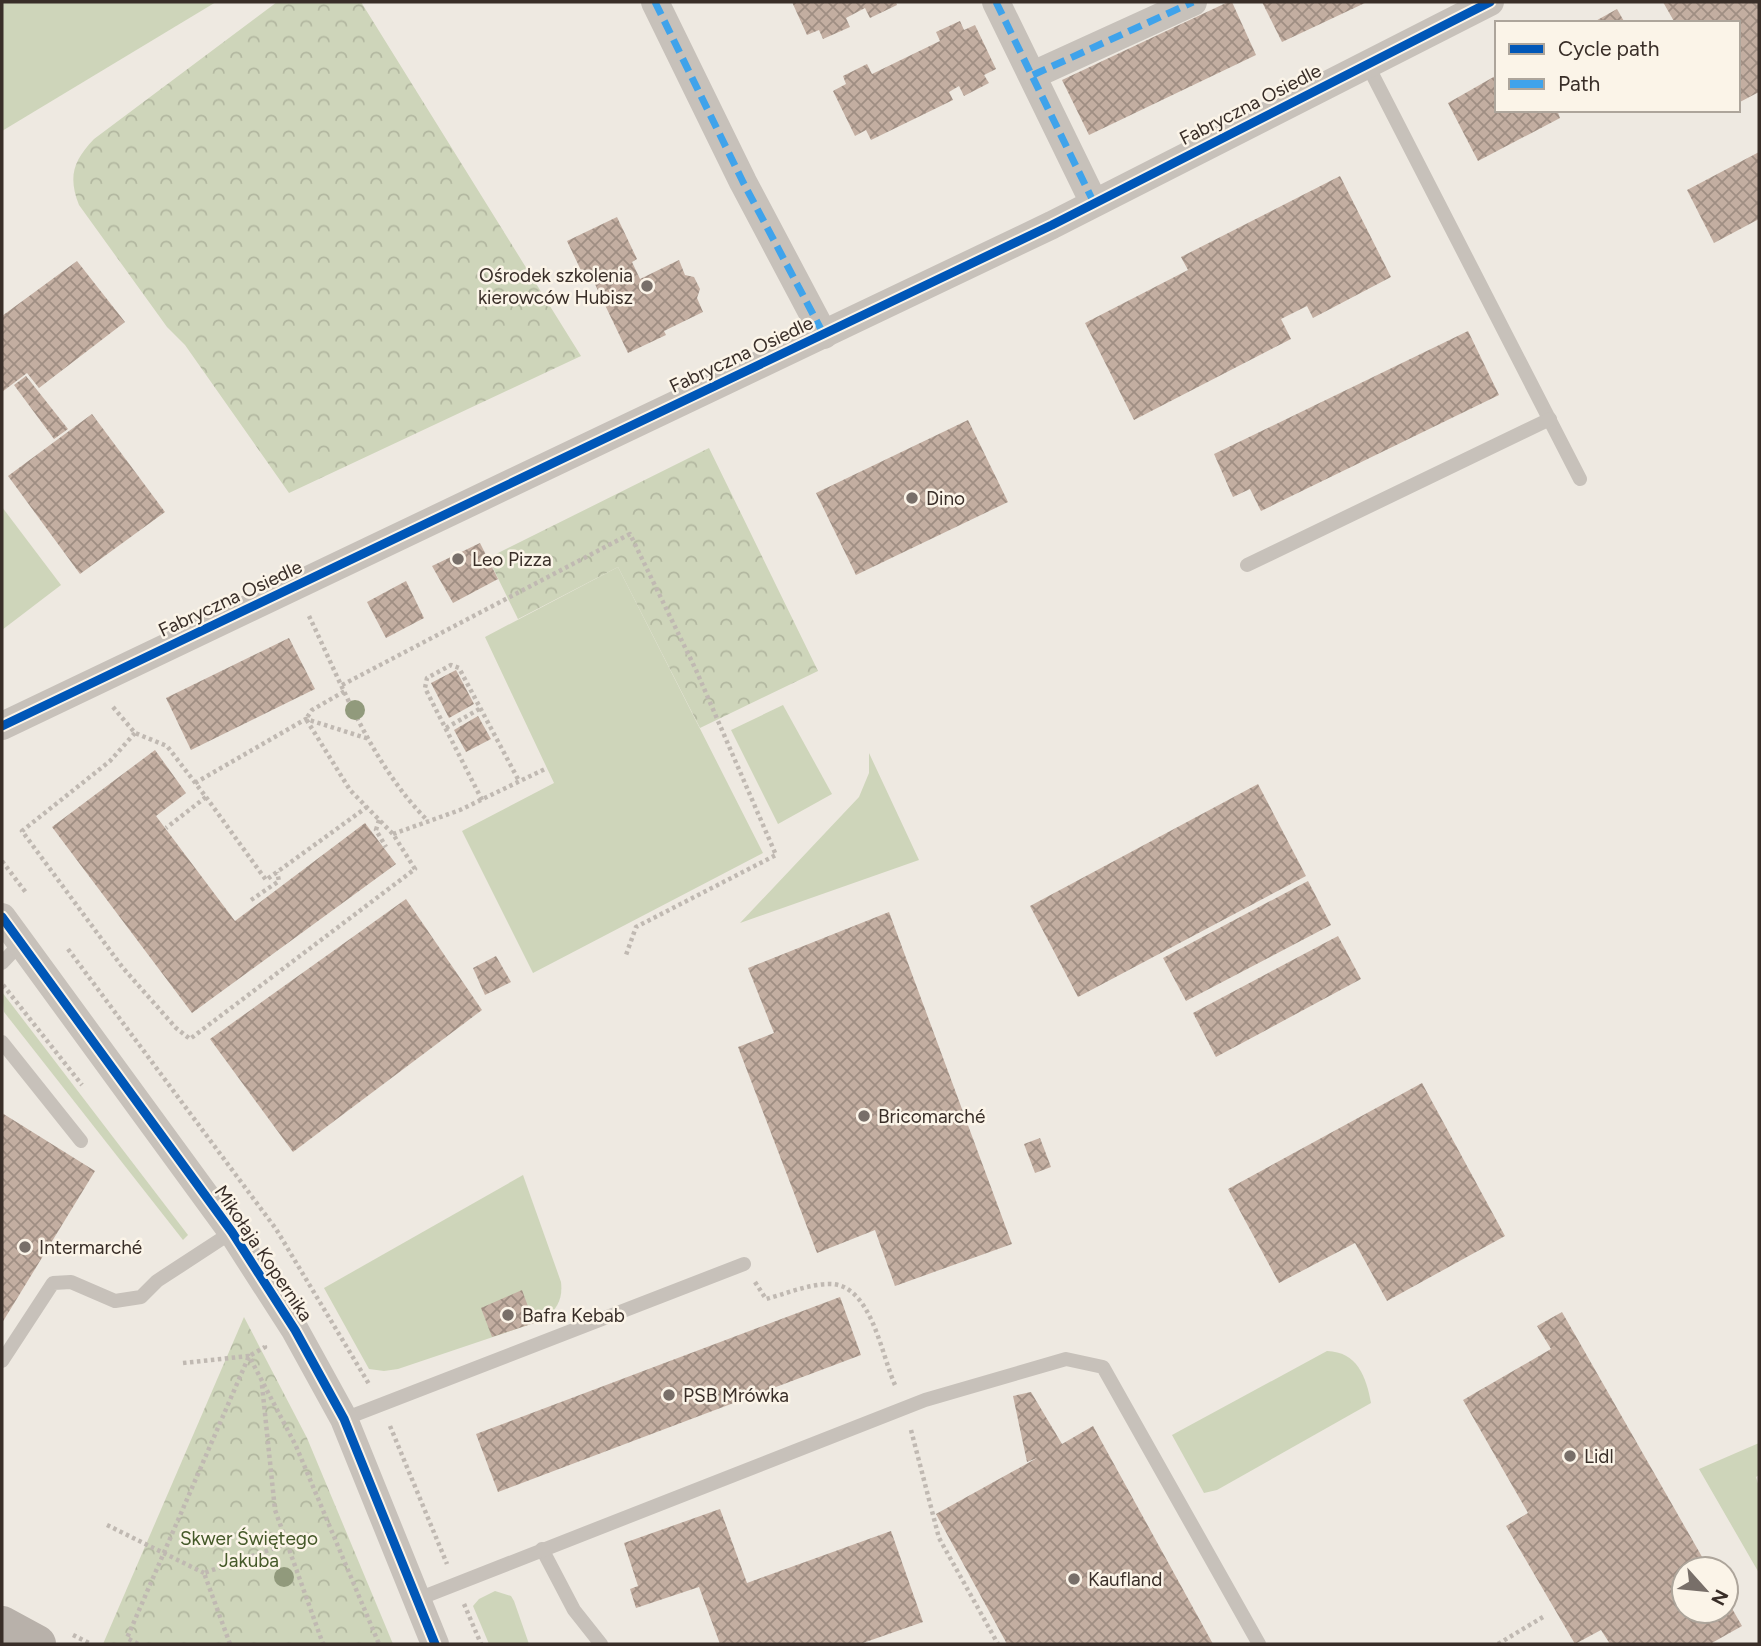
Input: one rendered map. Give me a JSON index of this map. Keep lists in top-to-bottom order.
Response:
{
  "streets": {
    "street": ["Fabryczna Osiedle", "Mikołaja Kopernika"]
  },
  "parks": ["Skwer Świętego Jakuba"],
  "places": [
    "Ośrodek szkolenia kierowców Hubisz",
    "Dino",
    "Leo Pizza",
    "Bricomarché",
    "Intermarché",
    "Bafra Kebab",
    "PSB Mrówka",
    "Lidl",
    "Kaufland"
  ],
  "legend": ["Cycle path", "Path"],
  "north": "bottom right"
}
